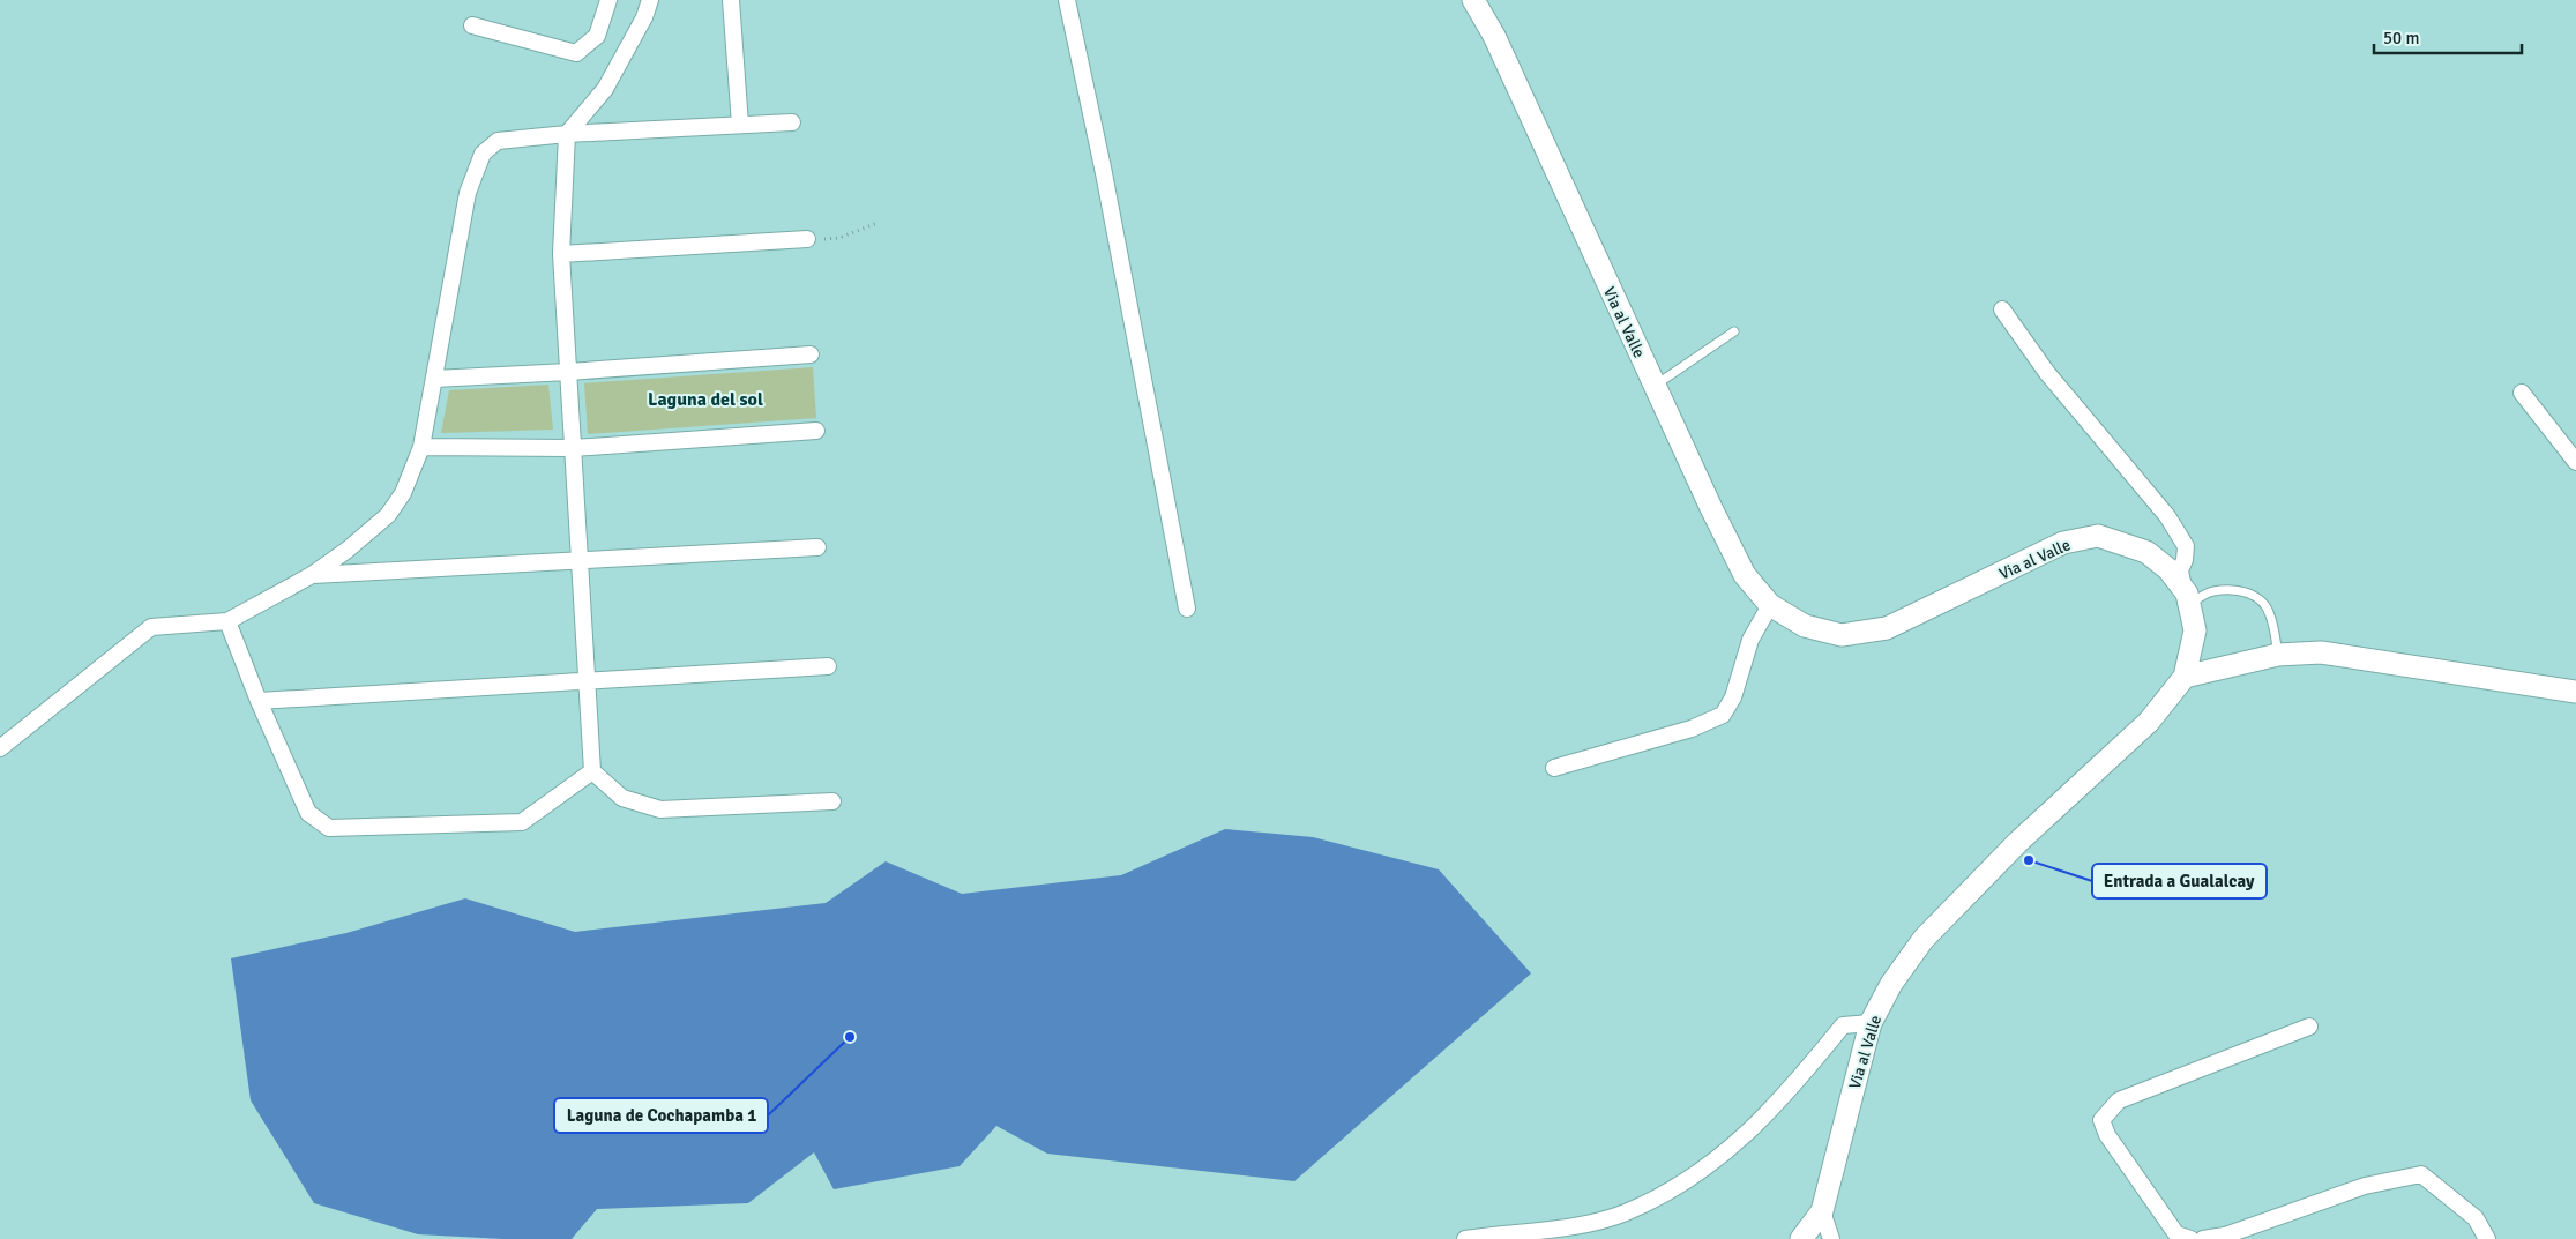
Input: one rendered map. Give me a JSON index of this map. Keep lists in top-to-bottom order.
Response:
{
  "streets": {
    "main road": ["Via al Valle"]
  },
  "districts": ["Laguna del sol"],
  "places": ["Entrada a Gualalcay", "Laguna de Cochapamba 1"],
  "scale_bar": "50 m"
}
